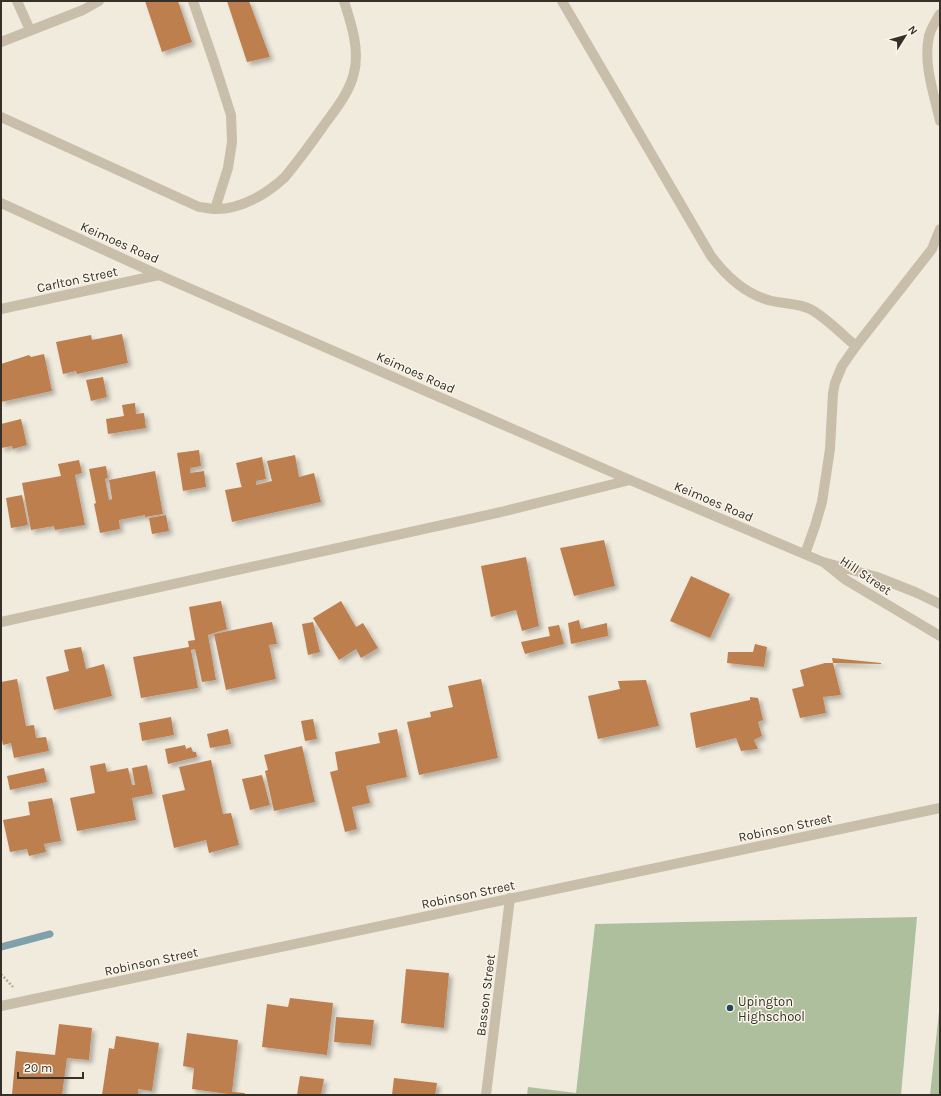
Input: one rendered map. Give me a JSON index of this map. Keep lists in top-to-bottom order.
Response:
{
  "streets": {
    "street": [
      "Keimoes Road",
      "Carlton Street",
      "Hill Street",
      "Robinson Street",
      "Basson Street"
    ]
  },
  "crossings": [
    ["Keimoes Road", "Carlton Street"],
    ["Keimoes Road", "Hill Street"],
    ["Robinson Street", "Basson Street"]
  ],
  "places": ["Upington Highschool"],
  "scale_bar": "20 m",
  "north": "top right"
}
